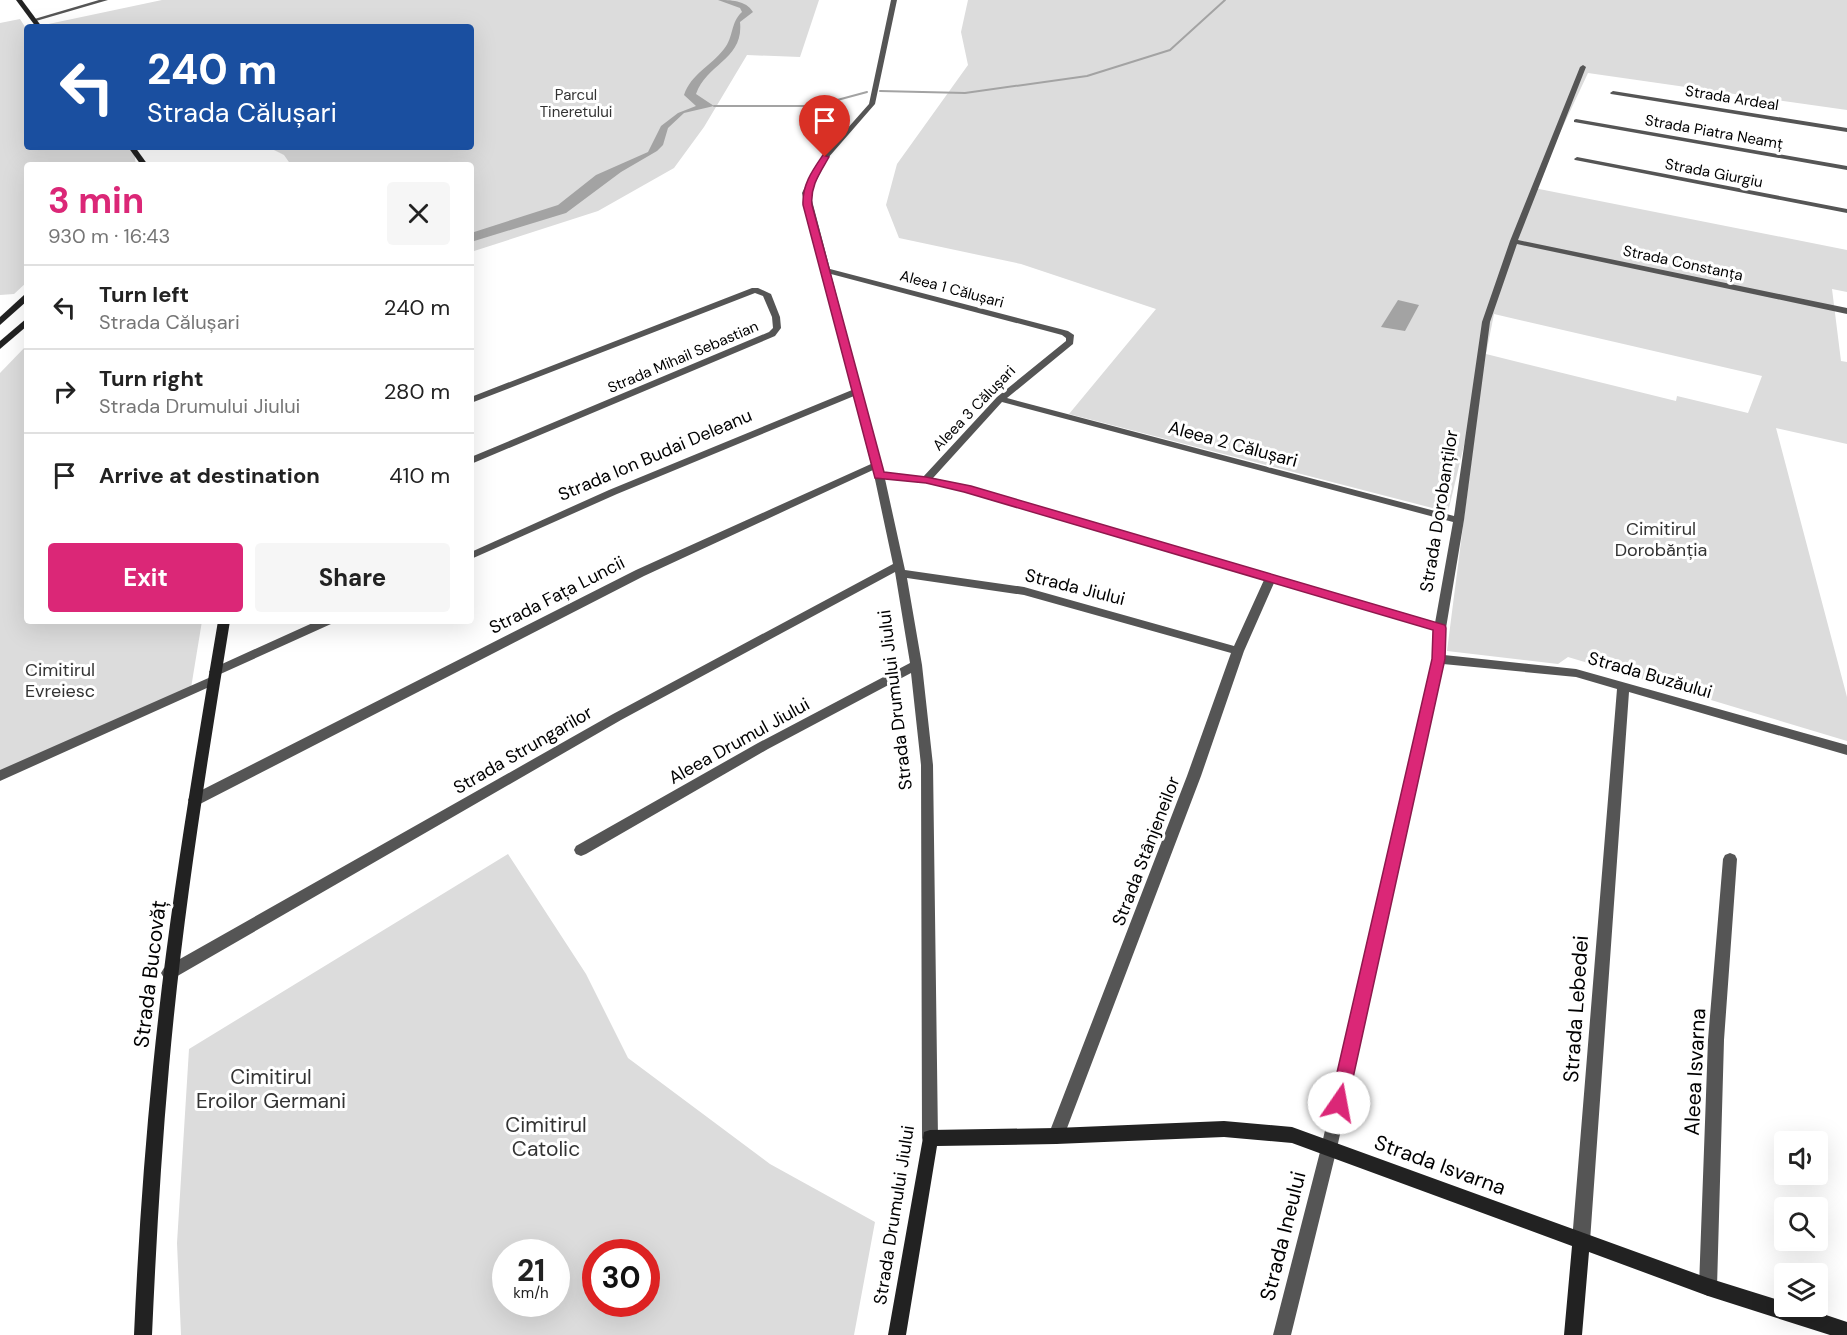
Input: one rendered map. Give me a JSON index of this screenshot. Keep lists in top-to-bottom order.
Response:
{
  "streets": {
    "main road": [
      "Strada Drumului Jiului",
      "Strada Bucovăț",
      "Strada Lebedei",
      "Strada Isvarna"
    ],
    "street": [
      "Strada Ardeal",
      "Strada Piatra Neamț",
      "Strada Giurgiu",
      "Strada Constanța",
      "Aleea 1 Călușari",
      "Strada Mihail Sebastian",
      "Aleea 3 Călușari",
      "Aleea 2 Călușari",
      "Strada Ion Budai Deleanu",
      "Strada Dorobanților",
      "Strada Jiului",
      "Strada Fața Luncii",
      "Strada Buzăului",
      "Aleea Drumul Jiului",
      "Strada Strungarilor",
      "Strada Stânjeneilor",
      "Aleea Isvarna",
      "Strada Ineului"
    ]
  },
  "crossings": [
    ["Strada Constanța", "Strada Dorobanților"],
    ["Aleea 1 Călușari", "Aleea 3 Călușari"],
    ["Aleea 1 Călușari", "Strada Drumului Jiului"],
    ["Aleea 3 Călușari", "Aleea 2 Călușari"],
    ["Aleea 2 Călușari", "Strada Dorobanților"],
    ["Strada Ion Budai Deleanu", "Strada Drumului Jiului"],
    ["Strada Dorobanților", "Strada Buzăului"],
    ["Strada Dorobanților", "Strada Isvarna"],
    ["Strada Dorobanților", "Strada Ineului"],
    ["Strada Jiului", "Strada Drumului Jiului"],
    ["Strada Jiului", "Strada Strungarilor"],
    ["Strada Jiului", "Strada Stânjeneilor"],
    ["Strada Fața Luncii", "Strada Drumului Jiului"],
    ["Strada Fața Luncii", "Strada Bucovăț"],
    ["Strada Buzăului", "Strada Lebedei"],
    ["Strada Drumului Jiului", "Aleea Drumul Jiului"],
    ["Strada Drumului Jiului", "Strada Strungarilor"],
    ["Strada Drumului Jiului", "Strada Isvarna"],
    ["Strada Strungarilor", "Strada Bucovăț"],
    ["Strada Stânjeneilor", "Strada Isvarna"],
    ["Strada Lebedei", "Strada Isvarna"],
    ["Aleea Isvarna", "Strada Isvarna"],
    ["Strada Isvarna", "Strada Ineului"]
  ],
  "parks": [
    "Parcul Tineretului",
    "Cimitirul Dorobănția",
    "Cimitirul Evreiesc",
    "Cimitirul Eroilor Germani",
    "Cimitirul Catolic"
  ],
  "page": {
    "turn": ["240 m", "Strada Călușari"],
    "heading": ["3 min", "930 m · 16:43"],
    "list": [
      {
        "name": "Turn left",
        "note": "Strada Călușari",
        "value": "240 m"
      },
      {
        "name": "Turn right",
        "note": "Strada Drumului Jiului",
        "value": "280 m"
      },
      {
        "name": "Arrive at destination",
        "value": "410 m"
      }
    ],
    "buttons": ["Exit", "Share"],
    "speed": "21 km/h",
    "limit": "30"
  }
}
